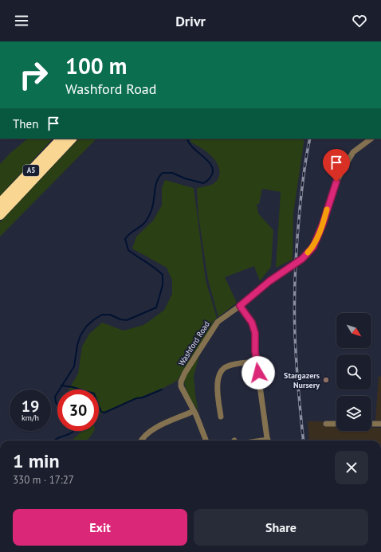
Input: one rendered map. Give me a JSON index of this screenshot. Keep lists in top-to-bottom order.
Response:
{
  "streets": {
    "highway": ["A5"],
    "street": ["Washford Road"]
  },
  "places": ["Stargazers Nursery"],
  "north": "bottom right",
  "page": {
    "header": "Drivr",
    "turn": ["100 m", "Washford Road"],
    "then": "Then",
    "speed": "19 km/h",
    "limit": "30",
    "heading": ["1 min", "330 m · 17:27"],
    "buttons": ["Exit", "Share"]
  }
}
